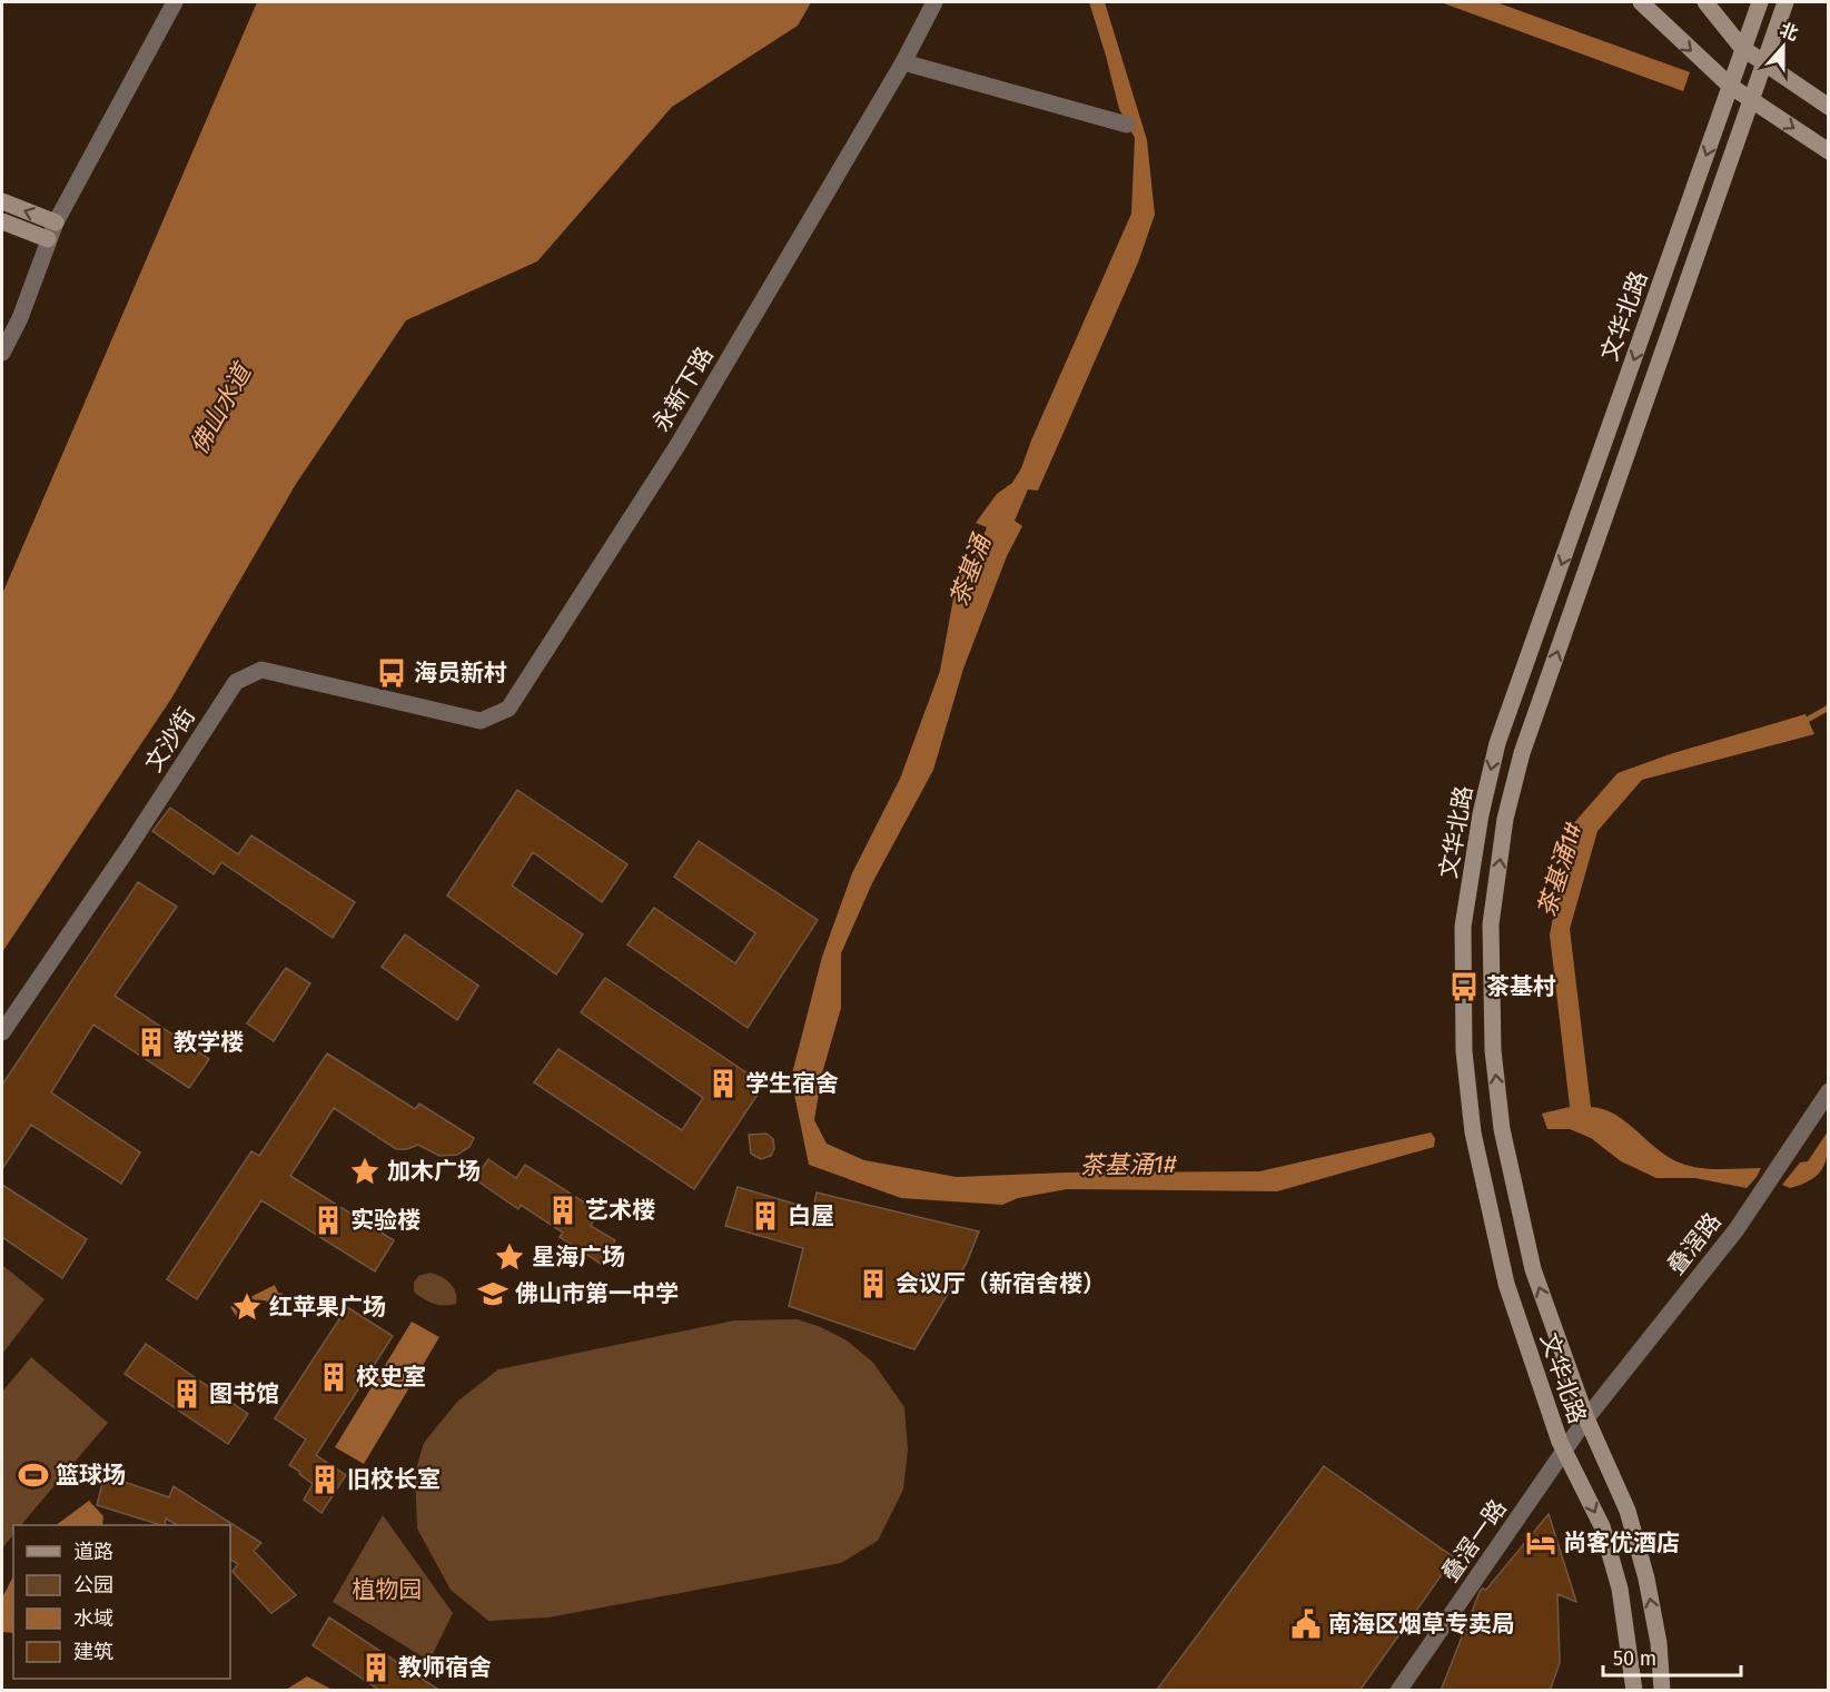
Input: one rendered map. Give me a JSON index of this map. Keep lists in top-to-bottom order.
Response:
{
  "streets": {
    "main road": ["文华北路"],
    "street": [
      "永新下路",
      "文沙街",
      "叠滘路",
      "叠滘一路"
    ]
  },
  "crossings": [
    ["文华北路", "叠滘路"],
    ["文华北路", "叠滘一路"],
    ["永新下路", "文沙街"],
    ["叠滘路", "叠滘一路"]
  ],
  "water": ["佛山水道", "茶基涌", "茶基涌1#"],
  "parks": ["植物园"],
  "places": {
    "bus stop": ["海员新村", "茶基村"],
    "building": [
      "教学楼",
      "学生宿舍",
      "艺术楼",
      "白屋",
      "实验楼",
      "会议厅（新宿舍楼）",
      "校史室",
      "图书馆",
      "旧校长室",
      "教师宿舍"
    ],
    "place": ["加木广场", "星海广场", "红苹果广场"],
    "school or university": ["佛山市第一中学"],
    "sports": ["篮球场"],
    "hotel": ["尚客优酒店"],
    "public building": ["南海区烟草专卖局"]
  },
  "legend": [
    "道路",
    "公园",
    "水域",
    "建筑"
  ],
  "scale_bar": "50 m",
  "north": "top"
}
